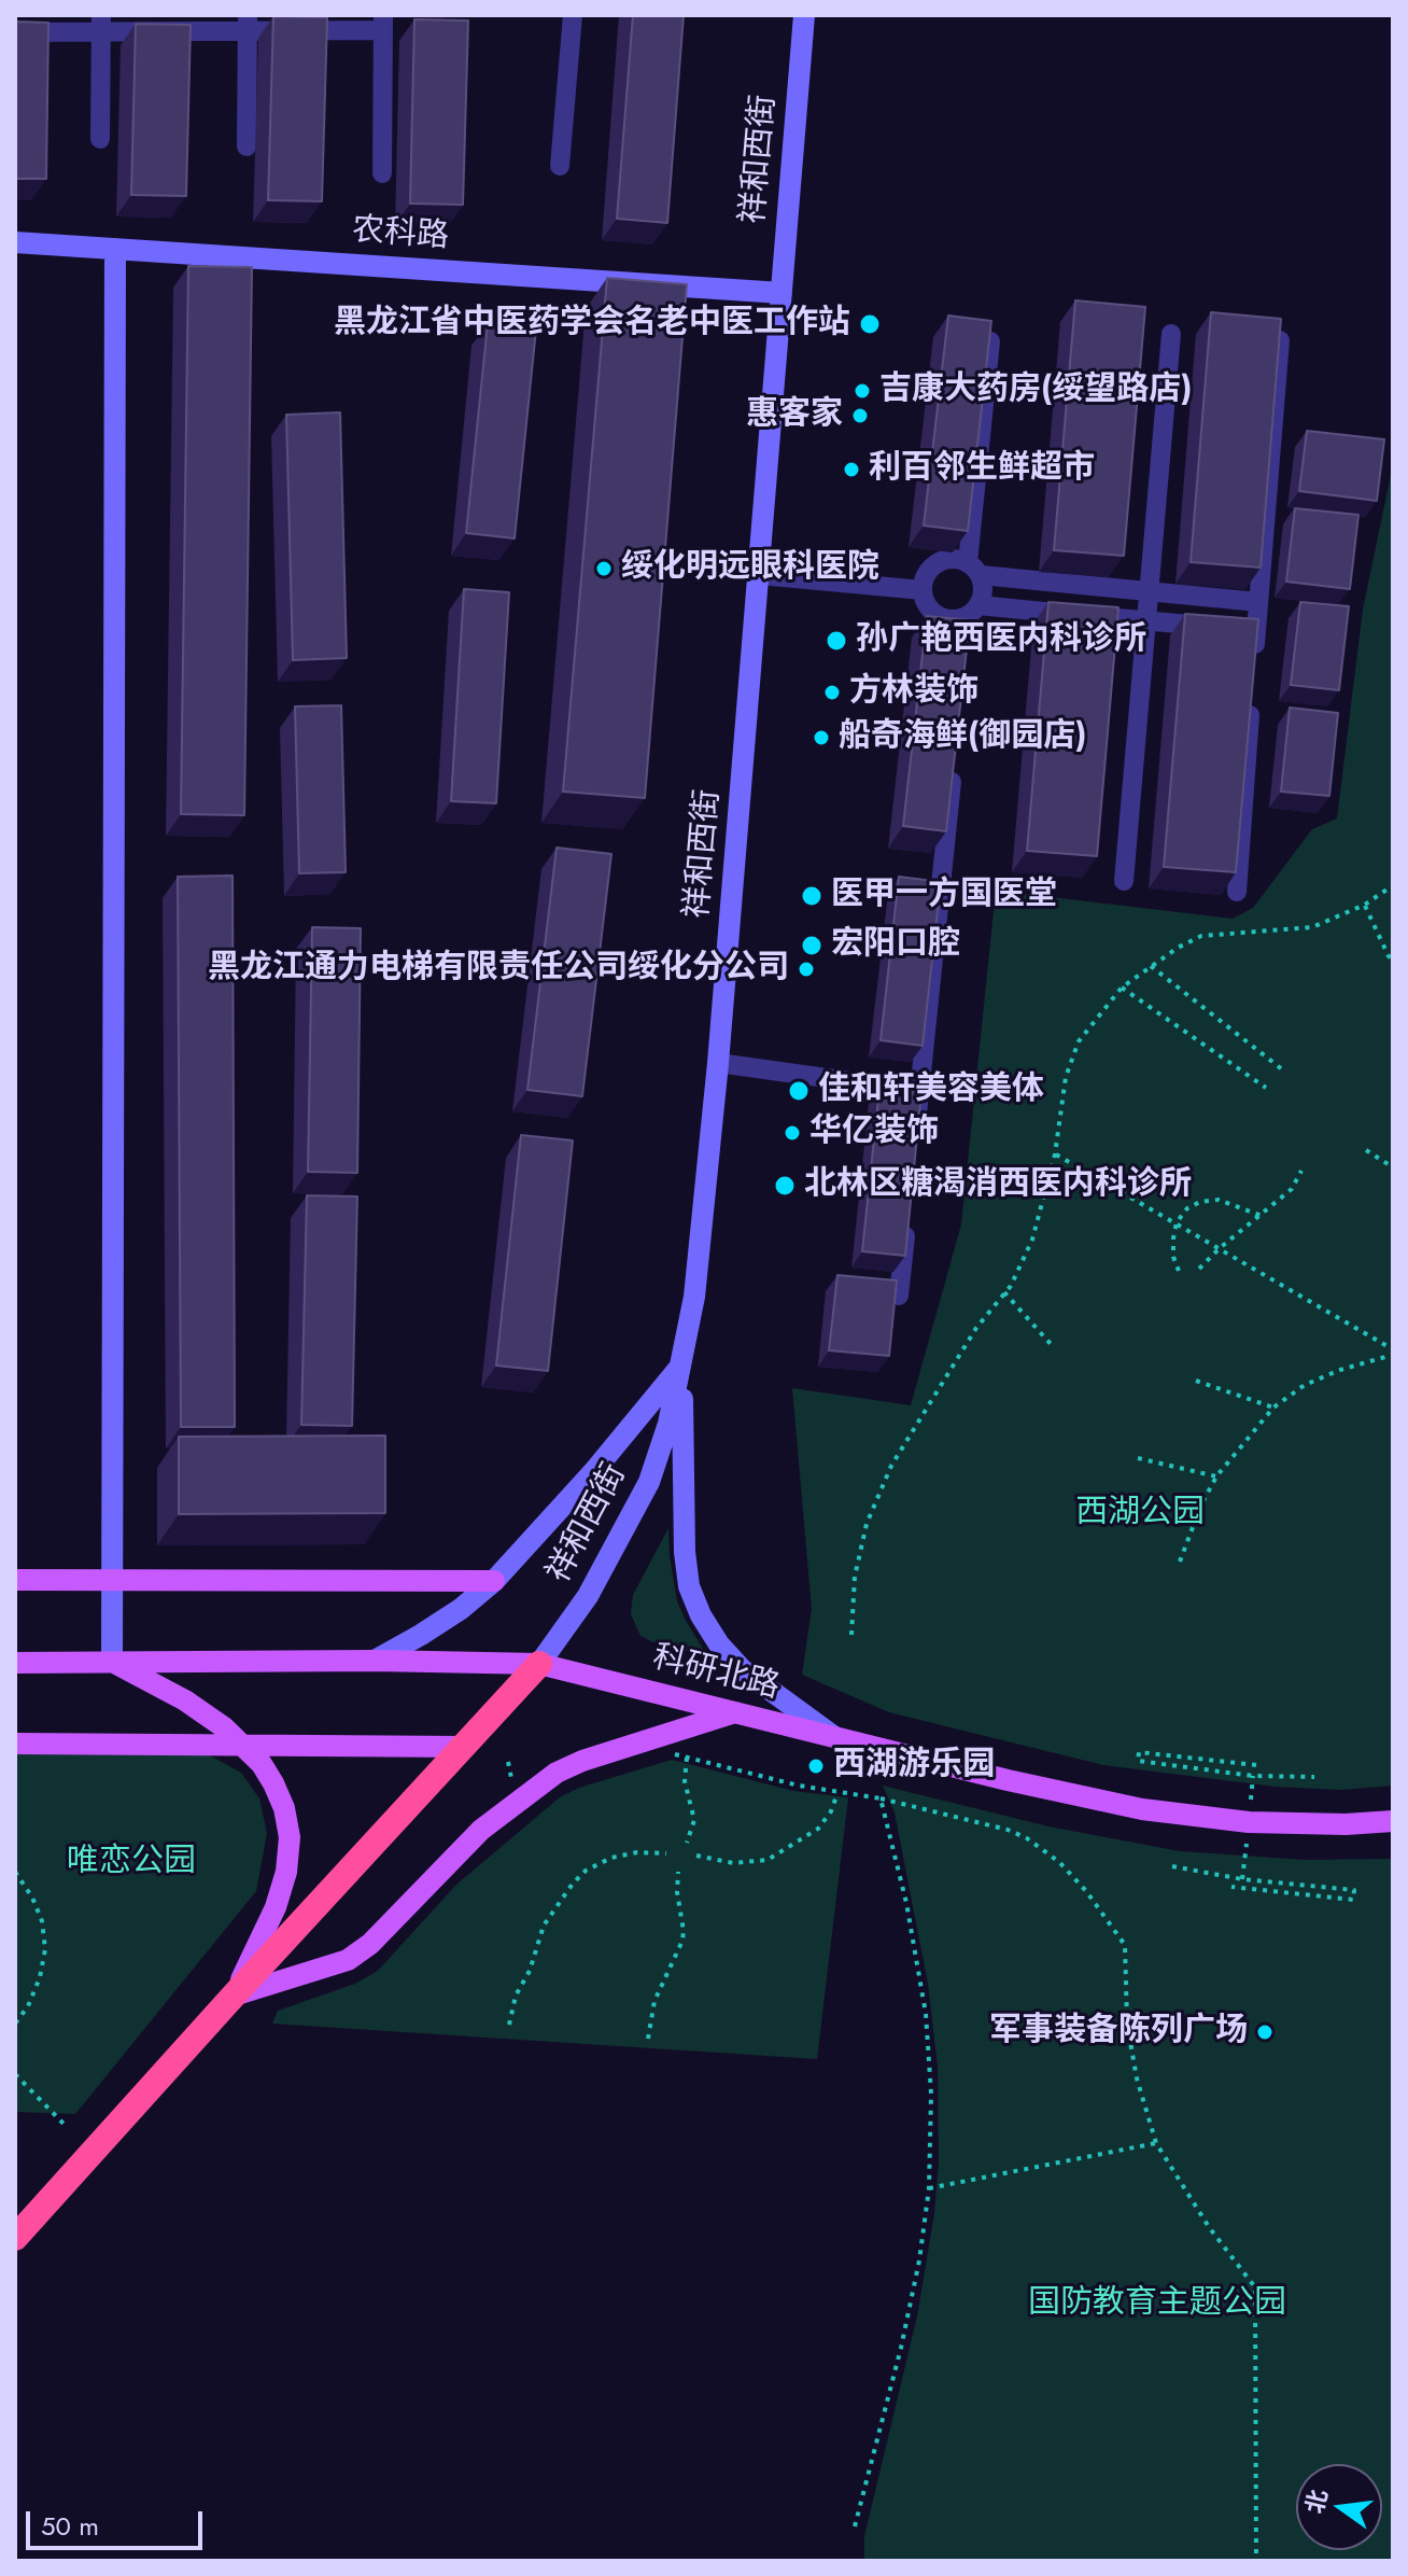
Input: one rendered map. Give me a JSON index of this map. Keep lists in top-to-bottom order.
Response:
{
  "streets": {
    "main road": ["祥和西街", "农科路", "科研北路"]
  },
  "crossings": [
    ["祥和西街", "农科路"],
    ["祥和西街", "科研北路"]
  ],
  "parks": ["西湖公园", "唯恋公园", "国防教育主题公园"],
  "places": [
    "黑龙江省中医药学会名老中医工作站",
    "吉康大药房(绥望路店)",
    "惠客家",
    "利百邻生鲜超市",
    "绥化明远眼科医院",
    "孙广艳西医内科诊所",
    "方林装饰",
    "船奇海鲜(御园店)",
    "医甲一方国医堂",
    "宏阳口腔",
    "黑龙江通力电梯有限责任公司绥化分公司",
    "佳和轩美容美体",
    "华亿装饰",
    "北林区糖渴消西医内科诊所",
    "西湖游乐园",
    "军事装备陈列广场"
  ],
  "scale_bar": "50 m",
  "north": "left"
}
